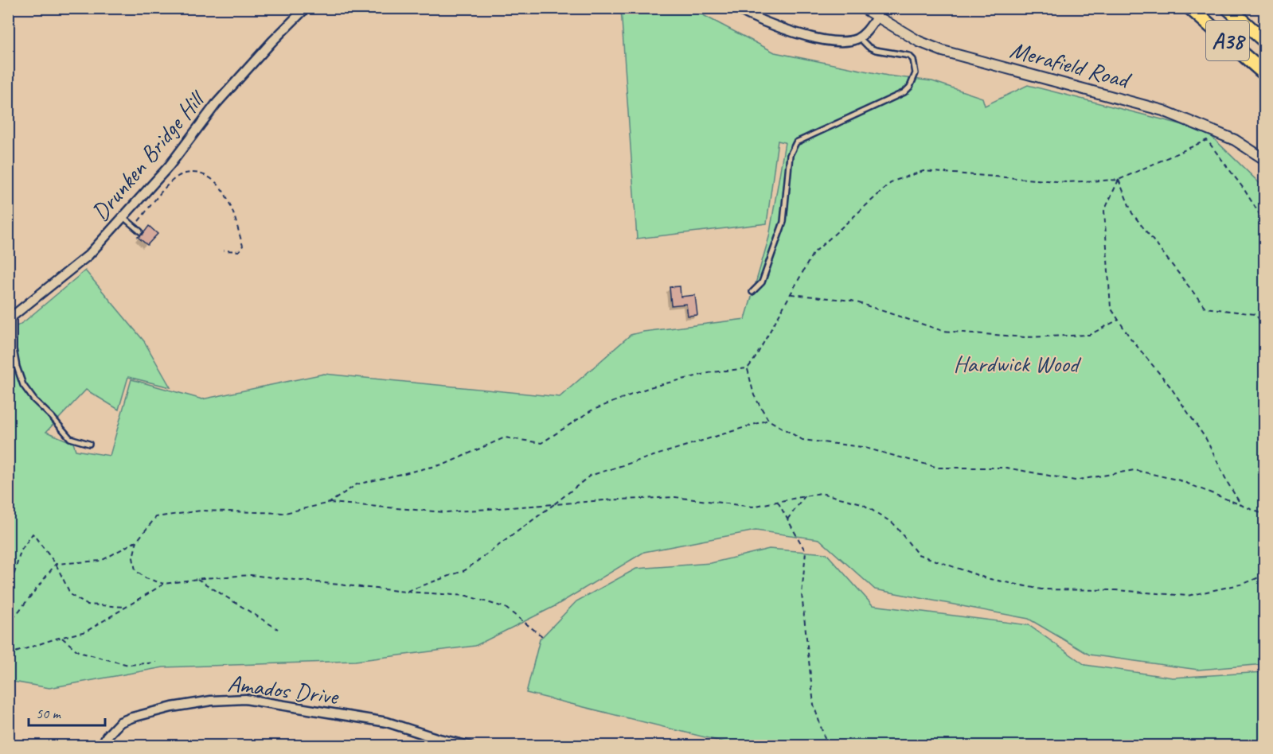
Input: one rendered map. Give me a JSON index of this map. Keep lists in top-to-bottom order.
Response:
{
  "streets": {
    "highway": ["A38"],
    "street": ["Merafield Road", "Drunken Bridge Hill", "Amados Drive"]
  },
  "parks": ["Hardwick Wood"],
  "scale_bar": "50 m"
}
